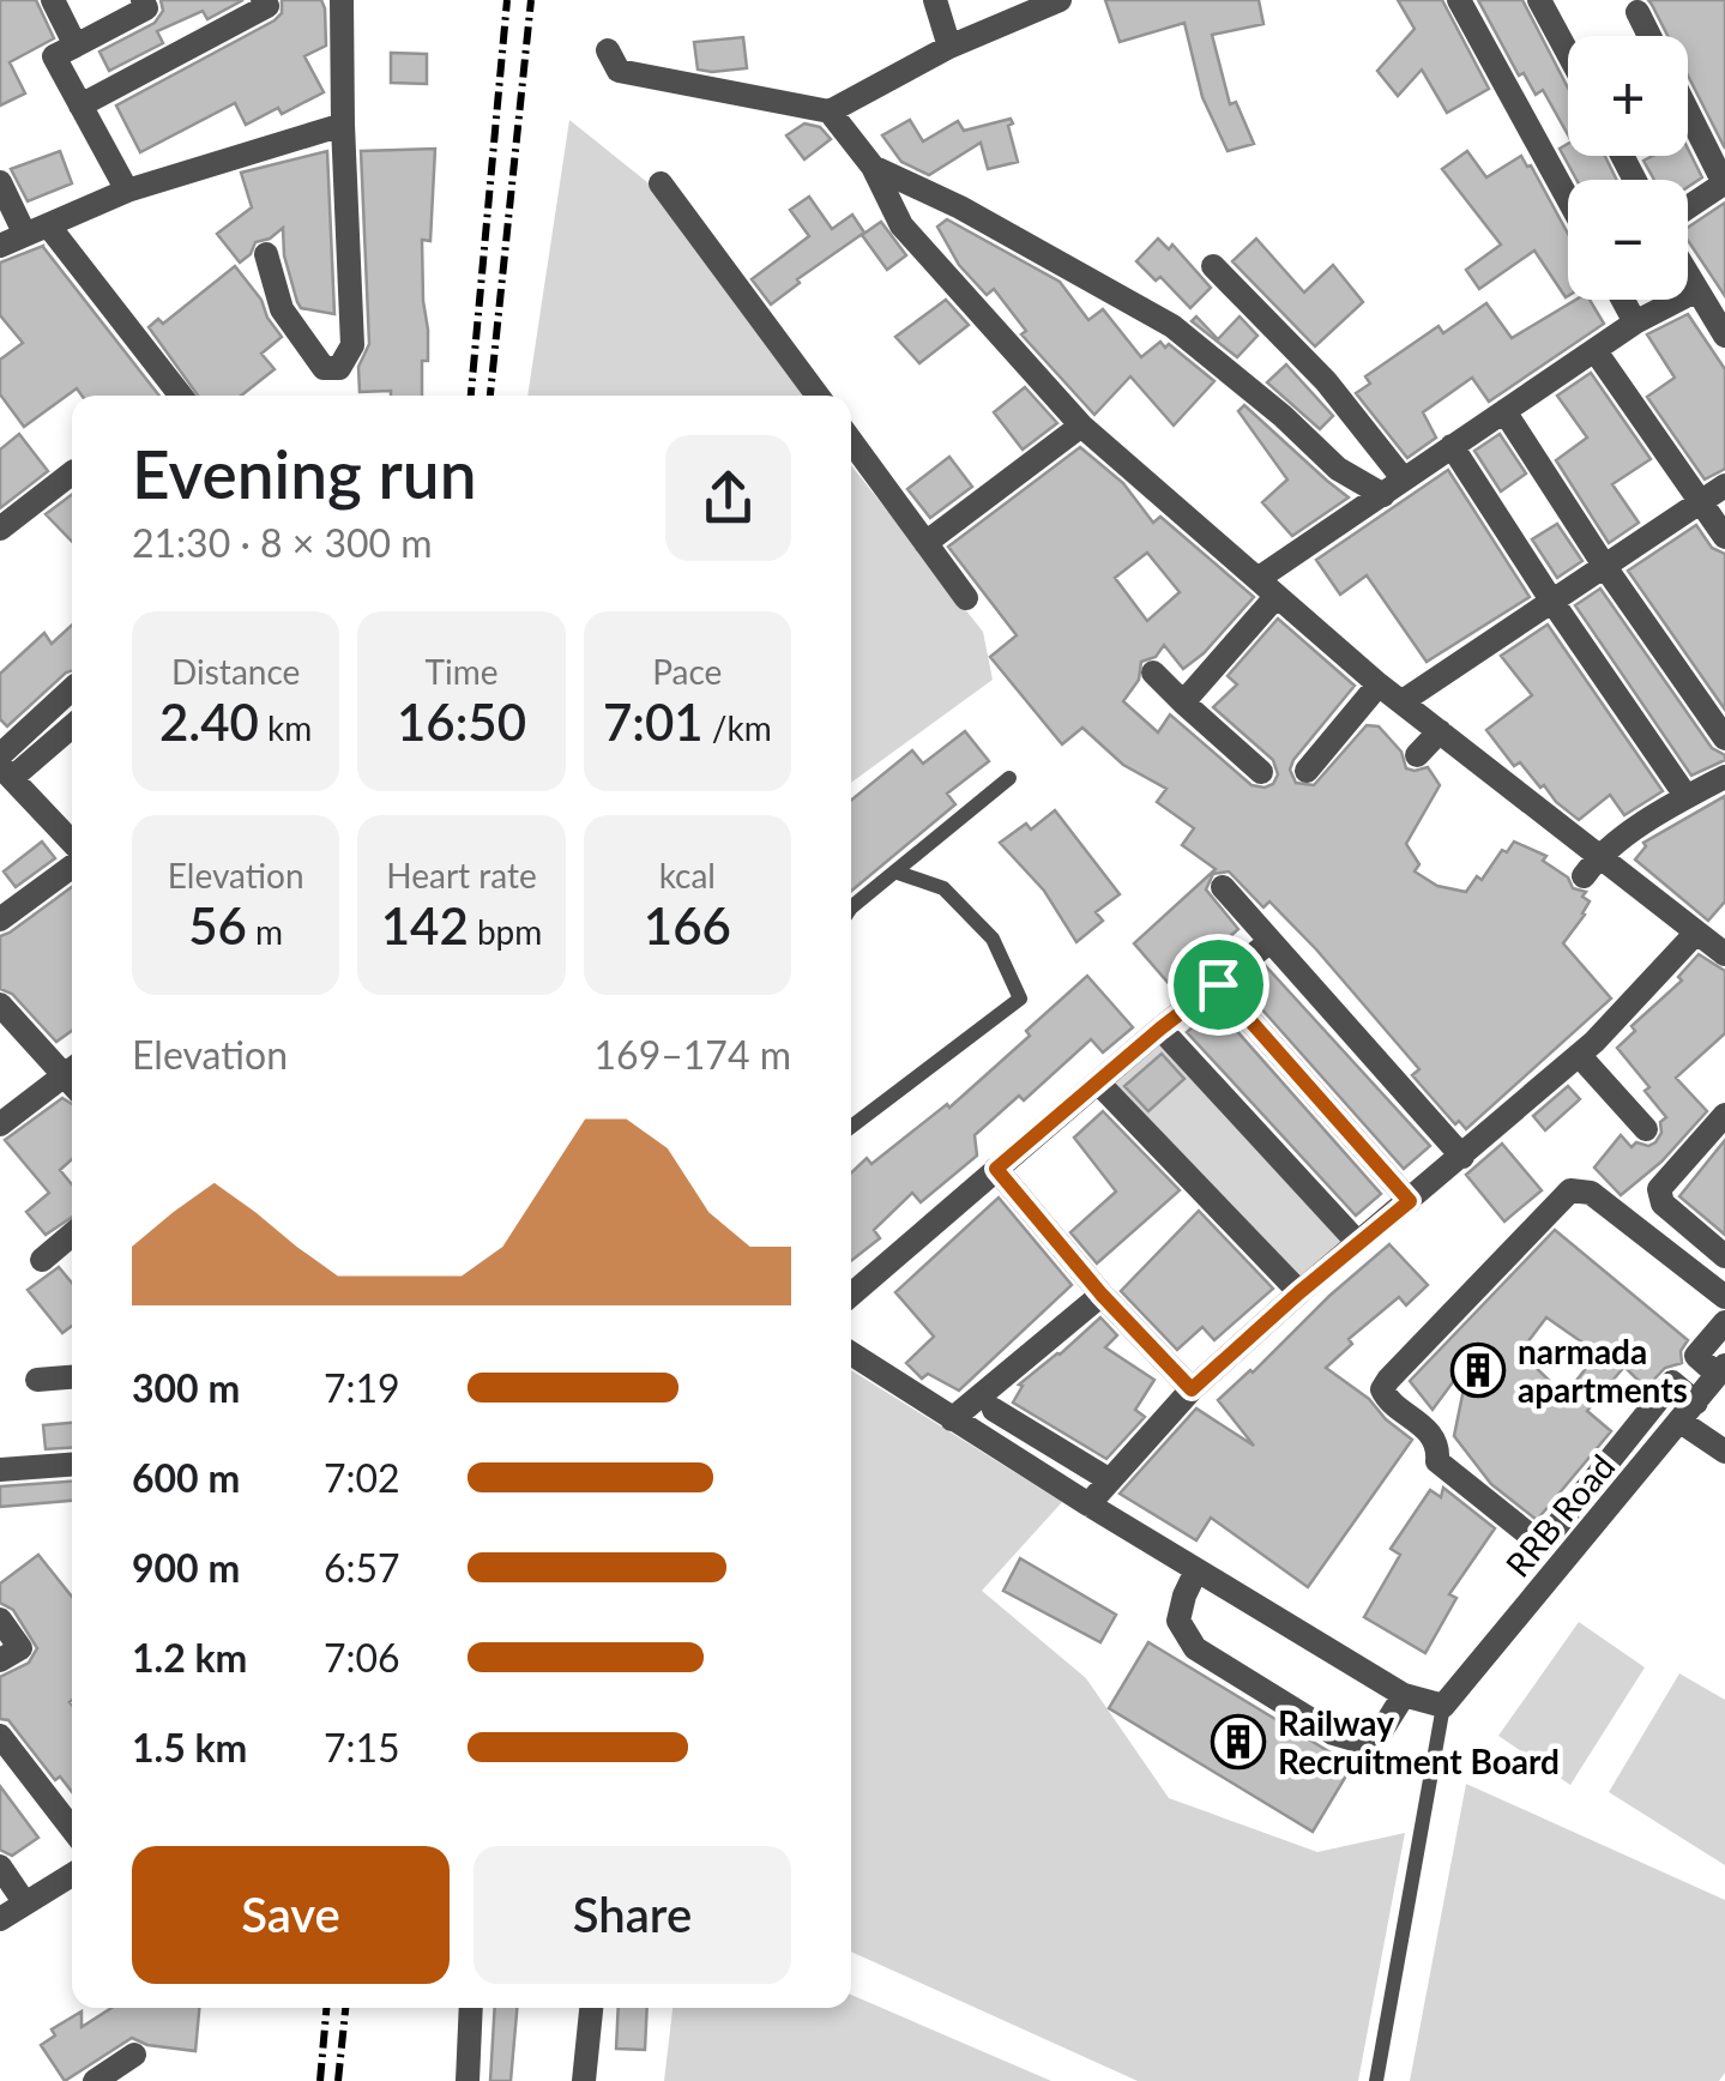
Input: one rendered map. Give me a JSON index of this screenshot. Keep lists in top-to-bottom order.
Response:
{
  "streets": {
    "street": ["RRB Road"]
  },
  "places": {
    "building": ["narmada apartments", "Railway Recruitment Board"]
  },
  "page": {
    "map_buttons": ["+", "−"],
    "heading": ["Evening run", "21:30 · 8 × 300 m"],
    "stats": [
      ["Distance", "2.40 km"],
      ["Time", "16:50"],
      ["Pace", "7:01 /km"],
      ["Elevation", "56 m"],
      ["Heart rate", "142 bpm"],
      ["kcal", "166"]
    ],
    "chart": ["Elevation", "169–174 m"],
    "list": [
      {
        "name": "300 m",
        "note": "7:19"
      },
      {
        "name": "600 m",
        "note": "7:02"
      },
      {
        "name": "900 m",
        "note": "6:57"
      },
      {
        "name": "1.2 km",
        "note": "7:06"
      },
      {
        "name": "1.5 km",
        "note": "7:15"
      }
    ],
    "buttons": ["Save", "Share"]
  }
}
